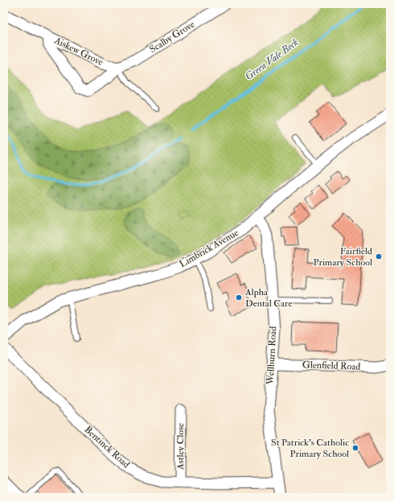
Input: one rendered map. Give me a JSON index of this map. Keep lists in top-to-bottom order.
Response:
{
  "streets": {
    "street": [
      "Scalby Grove",
      "Aiskew Grove",
      "Limbrick Avenue",
      "Wellburn Road",
      "Glenfield Road",
      "Astley Close",
      "Bentinck Road"
    ]
  },
  "crossings": [
    ["Scalby Grove", "Aiskew Grove"],
    ["Limbrick Avenue", "Wellburn Road"],
    ["Wellburn Road", "Glenfield Road"],
    ["Wellburn Road", "Bentinck Road"],
    ["Astley Close", "Bentinck Road"]
  ],
  "water": ["Green Vale Beck"],
  "places": ["Fairfield Primary School", "Alpha Dental Care", "St Patrick's Catholic Primary School"]
}
